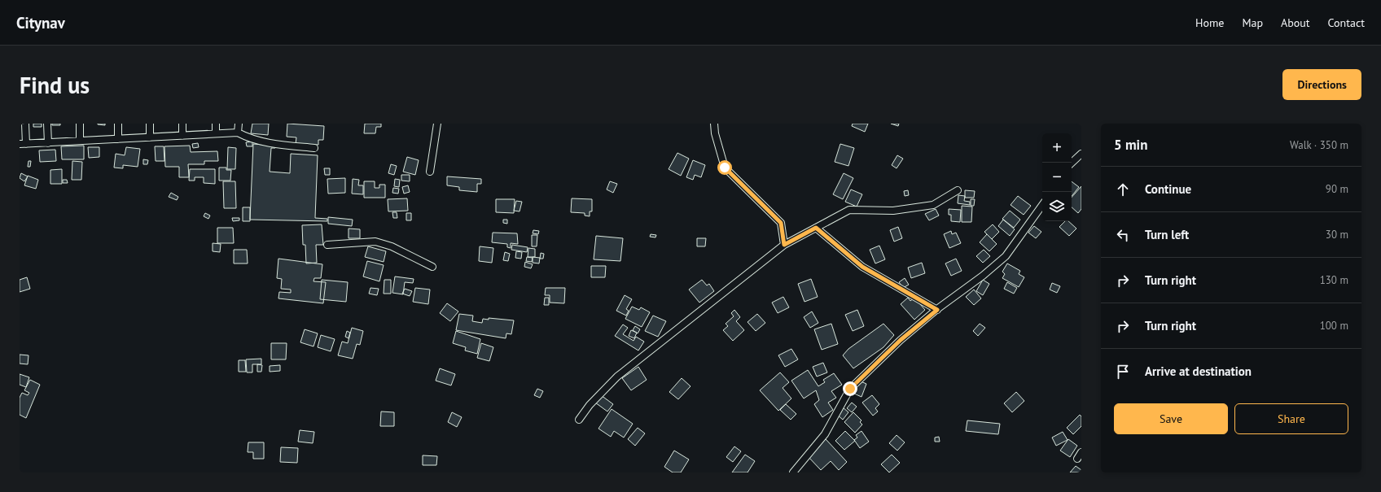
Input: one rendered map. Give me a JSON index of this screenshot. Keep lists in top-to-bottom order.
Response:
{
  "page": {
    "header": "Citynav",
    "nav": [
      "Home",
      "Map",
      "About",
      "Contact"
    ],
    "buttons": [
      "Directions",
      ["Save", "Share"]
    ],
    "title": "Find us",
    "heading": ["5 min", "Walk · 350 m"],
    "map_buttons": ["+", "−"],
    "list": [
      ["Continue", "90 m"],
      ["Turn left", "30 m"],
      ["Turn right", "130 m"],
      ["Turn right", "100 m"],
      "Arrive at destination"
    ]
  }
}
